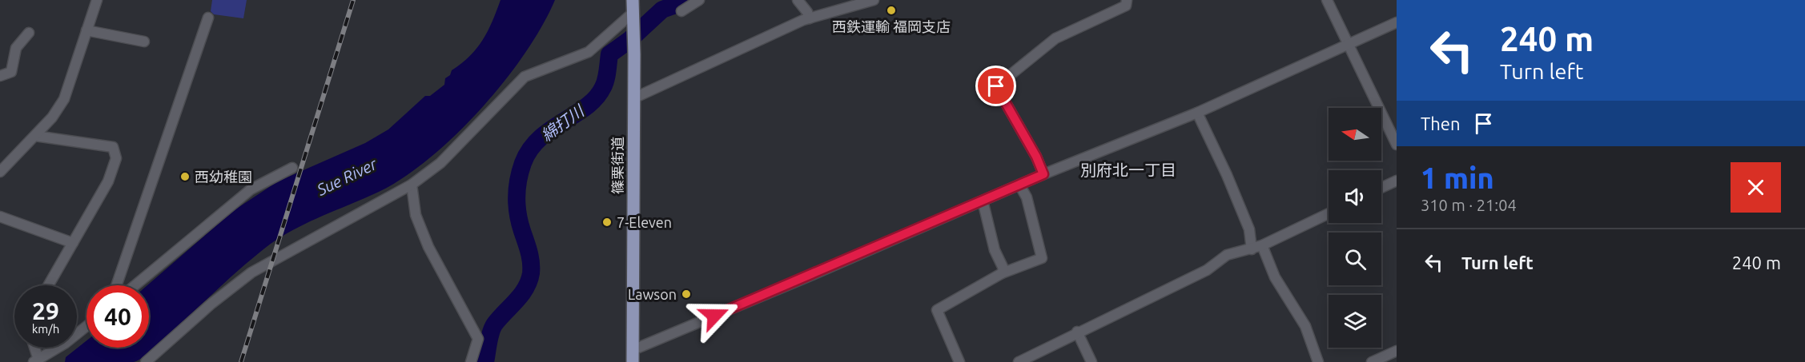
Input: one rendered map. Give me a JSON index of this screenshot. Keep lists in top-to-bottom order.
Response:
{
  "streets": {
    "main road": ["篠栗街道"]
  },
  "districts": ["別府北一丁目"],
  "water": ["綿打川", "Sue River"],
  "places": [
    "西鉄運輸 福岡支店",
    "西幼稚園",
    "7-Eleven",
    "Lawson"
  ],
  "north": "left",
  "page": {
    "turn": ["240 m", "Turn left"],
    "then": "Then",
    "heading": ["1 min", "310 m · 21:04"],
    "list": [
      {
        "name": "Turn left",
        "value": "240 m"
      }
    ],
    "speed": "29 km/h",
    "limit": "40"
  }
}
